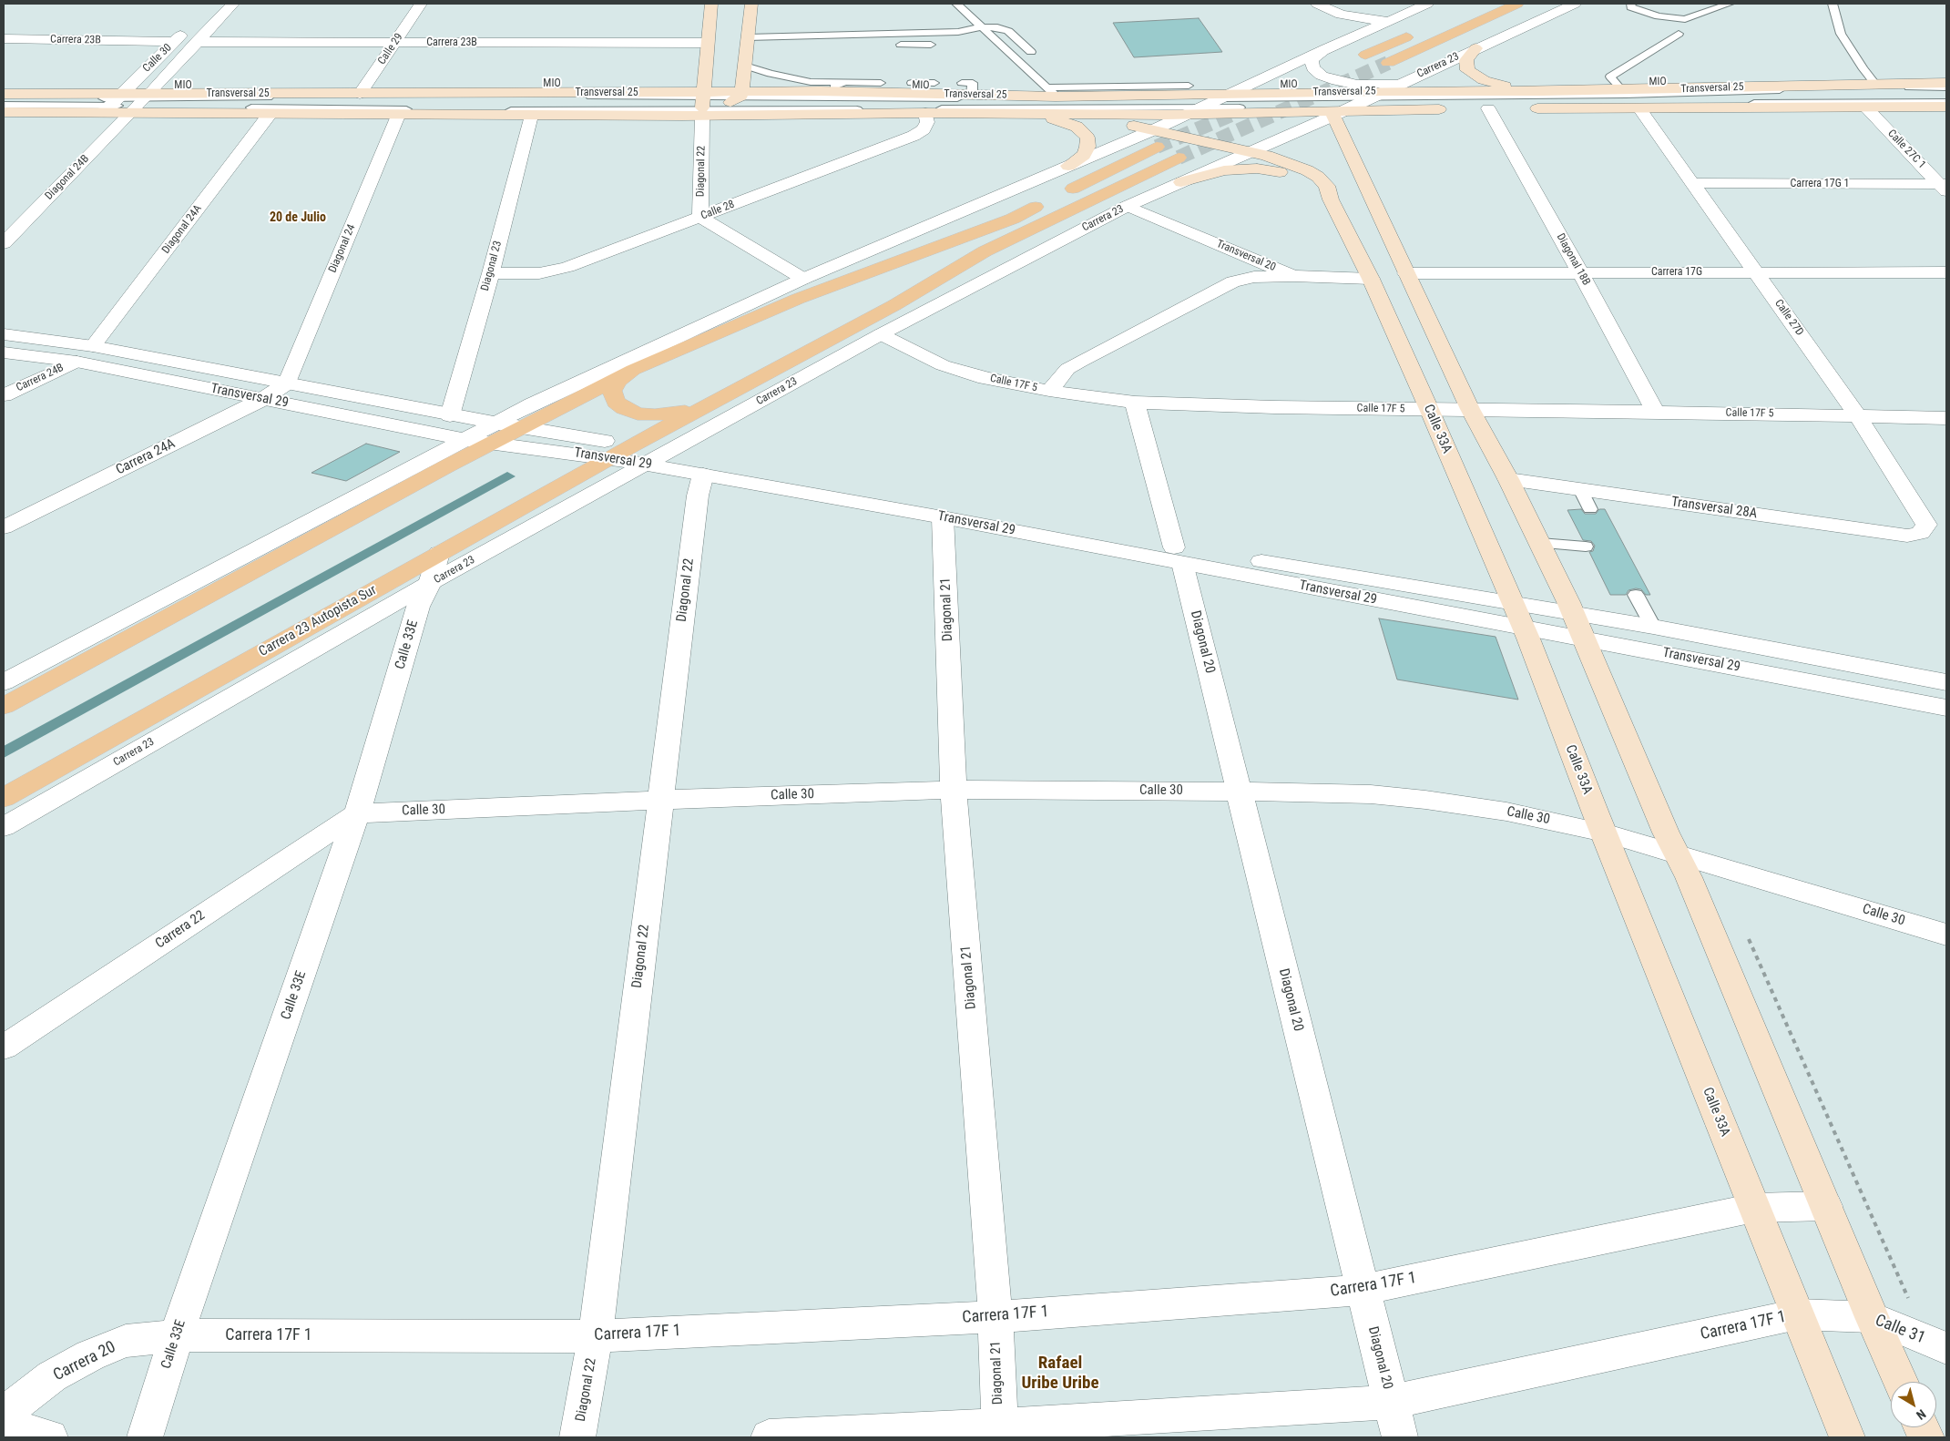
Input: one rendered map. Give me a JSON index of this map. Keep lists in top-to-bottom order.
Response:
{
  "streets": {
    "main road": [
      "Carrera 23",
      "Transversal 25",
      "Calle 33A",
      "Carrera 23 Autopista Sur"
    ],
    "street": [
      "Carrera 23B",
      "Calle 29",
      "Calle 30",
      "Calle 27C 1",
      "Diagonal 22",
      "Diagonal 24B",
      "Carrera 17G 1",
      "Calle 28",
      "Diagonal 24A",
      "Diagonal 24",
      "Transversal 20",
      "Diagonal 18B",
      "Diagonal 23",
      "Carrera 17G",
      "Calle 27D",
      "Carrera 24B",
      "Calle 17F 5",
      "Transversal 29",
      "Carrera 24A",
      "Transversal 28A",
      "Diagonal 21",
      "Diagonal 20",
      "Calle 33E",
      "Carrera 22",
      "Carrera 17F 1",
      "Calle 31",
      "Carrera 20"
    ],
    "lane": ["MIO"]
  },
  "crossings": [
    ["Carrera 23B", "Calle 29"],
    ["Carrera 23B", "Calle 30"],
    ["Calle 29", "Transversal 25"],
    ["Calle 30", "MIO"],
    ["Calle 30", "Transversal 25"],
    ["Calle 30", "Diagonal 22"],
    ["Calle 30", "Diagonal 24B"],
    ["Calle 30", "Calle 33A"],
    ["Calle 30", "Diagonal 21"],
    ["Calle 30", "Diagonal 20"],
    ["Calle 30", "Calle 33E"],
    ["Calle 30", "Carrera 22"],
    ["Carrera 23", "MIO"],
    ["Carrera 23", "Transversal 25"],
    ["Carrera 23", "Transversal 20"],
    ["Carrera 23", "Calle 17F 5"],
    ["Carrera 23", "Transversal 29"],
    ["Carrera 23", "Calle 33A"],
    ["Carrera 23", "Carrera 23 Autopista Sur"],
    ["Carrera 23", "Calle 33E"],
    ["MIO", "Transversal 25"],
    ["MIO", "Diagonal 22"],
    ["MIO", "Diagonal 24B"],
    ["Transversal 25", "Calle 27C 1"],
    ["Transversal 25", "Diagonal 22"],
    ["Transversal 25", "Diagonal 24B"],
    ["Transversal 25", "Calle 28"],
    ["Transversal 25", "Diagonal 24A"],
    ["Transversal 25", "Diagonal 24"],
    ["Transversal 25", "Diagonal 18B"],
    ["Transversal 25", "Diagonal 23"],
    ["Transversal 25", "Calle 27D"],
    ["Transversal 25", "Calle 33A"],
    ["Calle 27C 1", "Carrera 17G 1"],
    ["Diagonal 22", "Calle 28"],
    ["Diagonal 22", "Transversal 29"],
    ["Diagonal 22", "Carrera 17F 1"],
    ["Carrera 17G 1", "Calle 27D"],
    ["Calle 28", "Diagonal 23"],
    ["Diagonal 24A", "Transversal 29"],
    ["Diagonal 24", "Transversal 29"],
    ["Diagonal 24", "Carrera 24A"],
    ["Transversal 20", "Calle 33A"],
    ["Diagonal 18B", "Carrera 17G"],
    ["Diagonal 18B", "Calle 17F 5"],
    ["Diagonal 23", "Transversal 29"],
    ["Carrera 17G", "Calle 27D"],
    ["Calle 27D", "Calle 17F 5"],
    ["Calle 27D", "Transversal 28A"],
    ["Carrera 24B", "Transversal 29"],
    ["Calle 17F 5", "Calle 33A"],
    ["Calle 17F 5", "Diagonal 20"],
    ["Transversal 29", "Calle 33A"],
    ["Transversal 29", "Carrera 24A"],
    ["Transversal 29", "Diagonal 21"],
    ["Transversal 29", "Carrera 23 Autopista Sur"],
    ["Transversal 29", "Diagonal 20"],
    ["Calle 33A", "Carrera 17F 1"],
    ["Calle 33A", "Calle 31"],
    ["Diagonal 21", "Carrera 17F 1"],
    ["Carrera 23 Autopista Sur", "Calle 33E"],
    ["Diagonal 20", "Carrera 17F 1"],
    ["Calle 33E", "Carrera 22"],
    ["Calle 33E", "Carrera 17F 1"],
    ["Calle 33E", "Carrera 20"],
    ["Carrera 17F 1", "Calle 31"],
    ["Carrera 17F 1", "Carrera 20"]
  ],
  "districts": ["20 de Julio", "Rafael Uribe Uribe"],
  "north": "bottom right"
}
